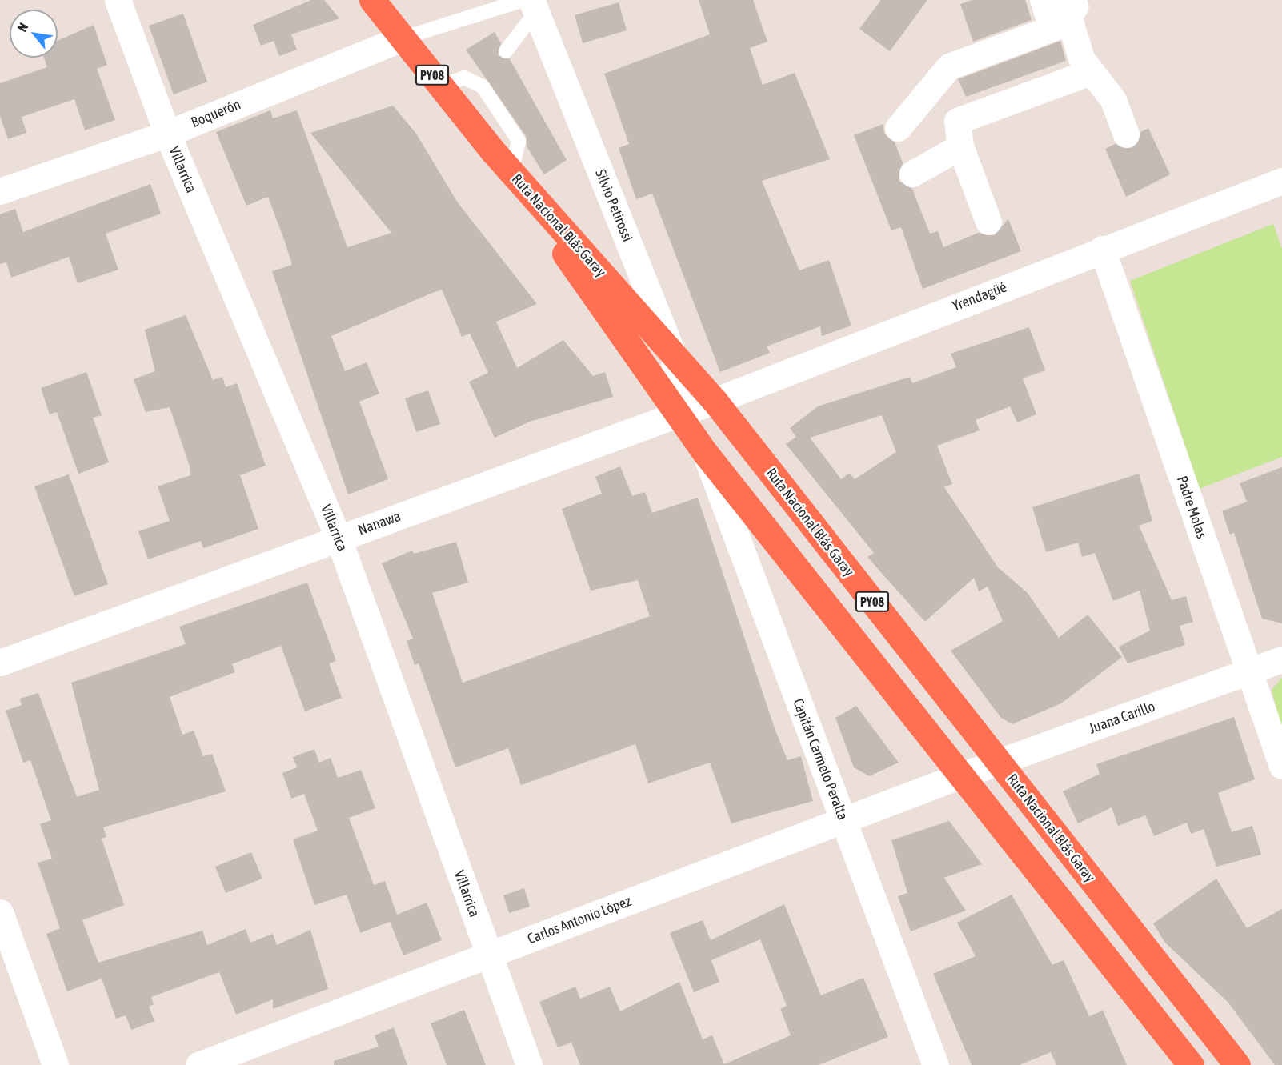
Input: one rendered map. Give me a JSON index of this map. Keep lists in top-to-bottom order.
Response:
{
  "streets": {
    "highway": ["PY08", "Ruta Nacional Blás Garay"],
    "street": [
      "Boquerón",
      "Villarrica",
      "Silvio Petirossi",
      "Yrendagüé",
      "Padre Molas",
      "Nanawa",
      "Juana Carillo",
      "Capitán Carmelo Peralta",
      "Carlos Antonio López"
    ]
  },
  "crossings": [
    ["Boquerón", "Villarrica"],
    ["Boquerón", "Ruta Nacional Blás Garay"],
    ["Villarrica", "Nanawa"],
    ["Villarrica", "Carlos Antonio López"],
    ["Silvio Petirossi", "Ruta Nacional Blás Garay"],
    ["Silvio Petirossi", "Yrendagüé"],
    ["Silvio Petirossi", "Nanawa"],
    ["Ruta Nacional Blás Garay", "Yrendagüé"],
    ["Ruta Nacional Blás Garay", "Nanawa"],
    ["Ruta Nacional Blás Garay", "Juana Carillo"],
    ["Ruta Nacional Blás Garay", "Capitán Carmelo Peralta"],
    ["Ruta Nacional Blás Garay", "Carlos Antonio López"],
    ["Yrendagüé", "Padre Molas"],
    ["Yrendagüé", "Nanawa"],
    ["Padre Molas", "Juana Carillo"],
    ["Juana Carillo", "Carlos Antonio López"],
    ["Capitán Carmelo Peralta", "Carlos Antonio López"]
  ],
  "north": "top left"
}
